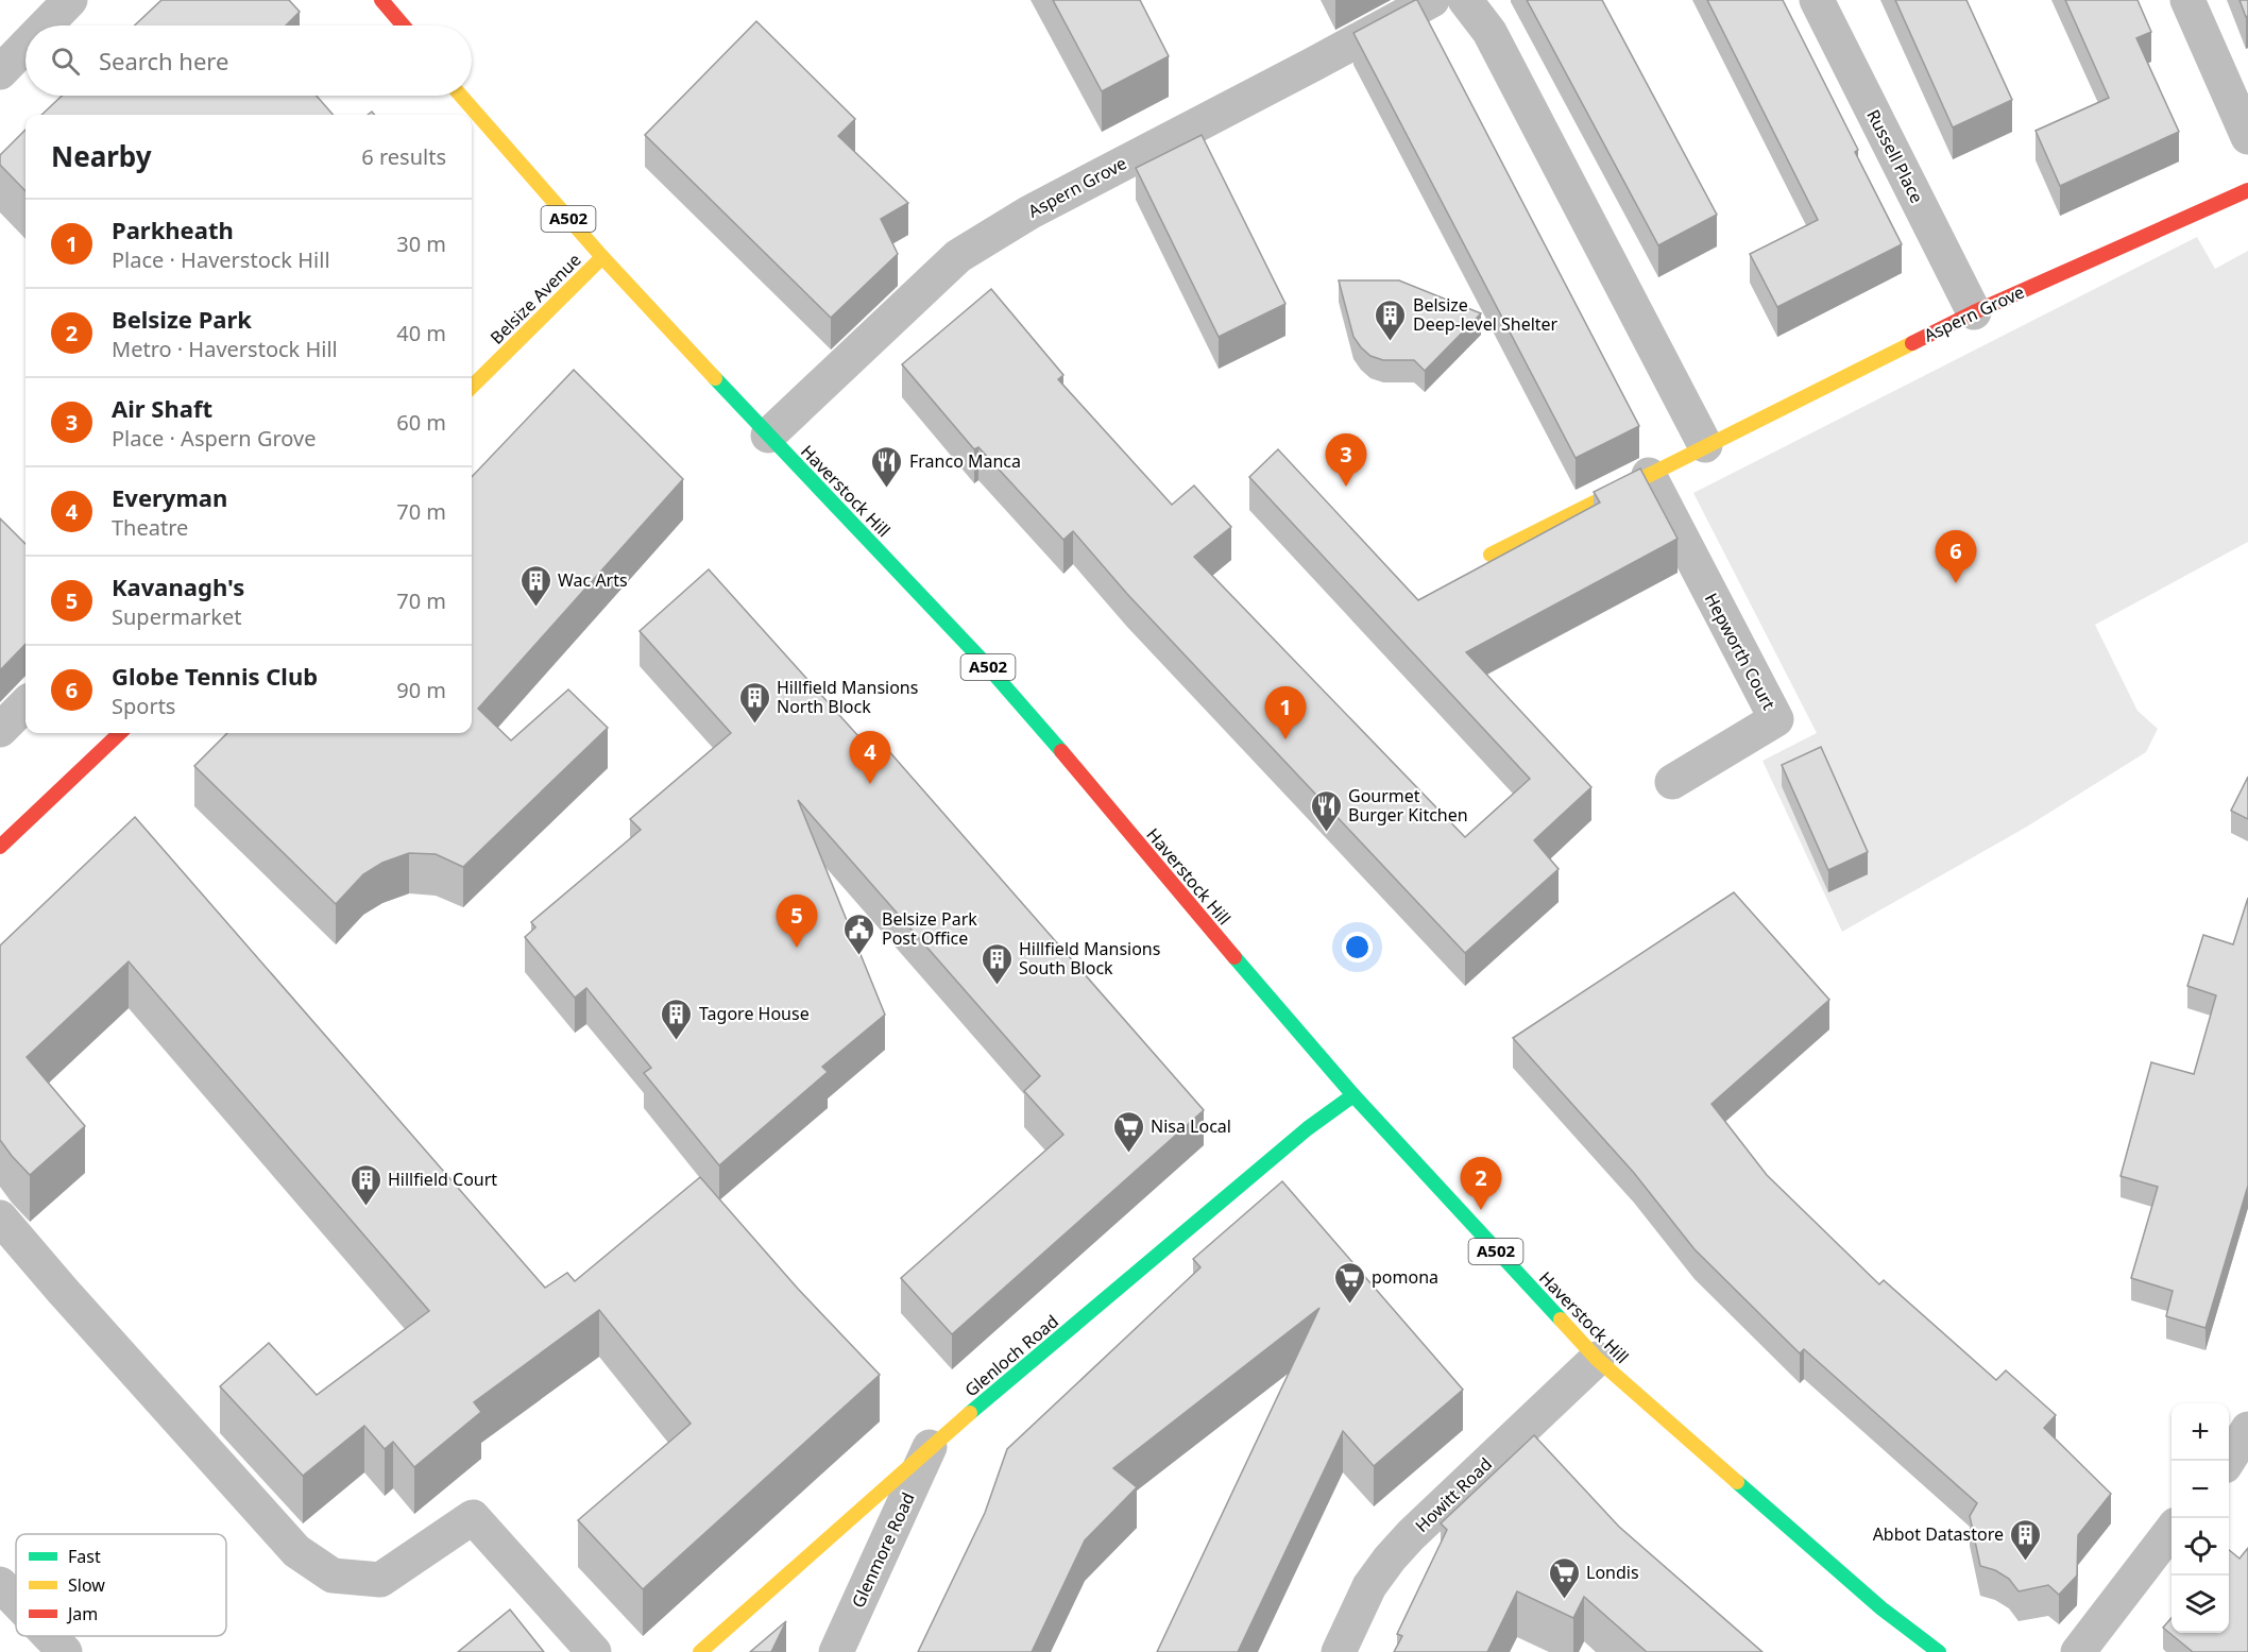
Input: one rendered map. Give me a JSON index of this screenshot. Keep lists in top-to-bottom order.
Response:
{
  "streets": {
    "main road": [
      "Aspern Grove",
      "A502",
      "Belsize Avenue",
      "Haverstock Hill",
      "Glenloch Road"
    ],
    "street": [
      "Russell Place",
      "Hepworth Court",
      "Howitt Road",
      "Glenmore Road"
    ]
  },
  "crossings": [
    ["Russell Place", "Aspern Grove"],
    ["Aspern Grove", "Haverstock Hill"],
    ["Aspern Grove", "Hepworth Court"],
    ["Belsize Avenue", "Haverstock Hill"],
    ["Haverstock Hill", "Glenloch Road"],
    ["Haverstock Hill", "Howitt Road"],
    ["Glenloch Road", "Glenmore Road"]
  ],
  "places": {
    "building": [
      "Belsize Deep-level Shelter",
      "Wac Arts",
      "Hillfield Mansions North Block",
      "Hillfield Mansions South Block",
      "Tagore House",
      "Hillfield Court",
      "Abbot Datastore"
    ],
    "restaurant": ["Franco Manca", "Gourmet Burger Kitchen"],
    "public building": ["Belsize Park Post Office"],
    "supermarket": ["Nisa Local", "pomona", "Londis"]
  },
  "legend": ["Fast", "Slow", "Jam"],
  "page": {
    "search": "Search here",
    "heading": ["Nearby", "6 results"],
    "list": [
      {
        "mark": "1",
        "name": "Parkheath",
        "note": "Place · Haverstock Hill",
        "value": "30 m"
      },
      {
        "mark": "2",
        "name": "Belsize Park",
        "note": "Metro · Haverstock Hill",
        "value": "40 m"
      },
      {
        "mark": "3",
        "name": "Air Shaft",
        "note": "Place · Aspern Grove",
        "value": "60 m"
      },
      {
        "mark": "4",
        "name": "Everyman",
        "note": "Theatre",
        "value": "70 m"
      },
      {
        "mark": "5",
        "name": "Kavanagh's",
        "note": "Supermarket",
        "value": "70 m"
      },
      {
        "mark": "6",
        "name": "Globe Tennis Club",
        "note": "Sports",
        "value": "90 m"
      }
    ],
    "pins": [
      "3",
      "6",
      "1",
      "4",
      "5",
      "2"
    ],
    "map_buttons": ["+", "−"]
  }
}
